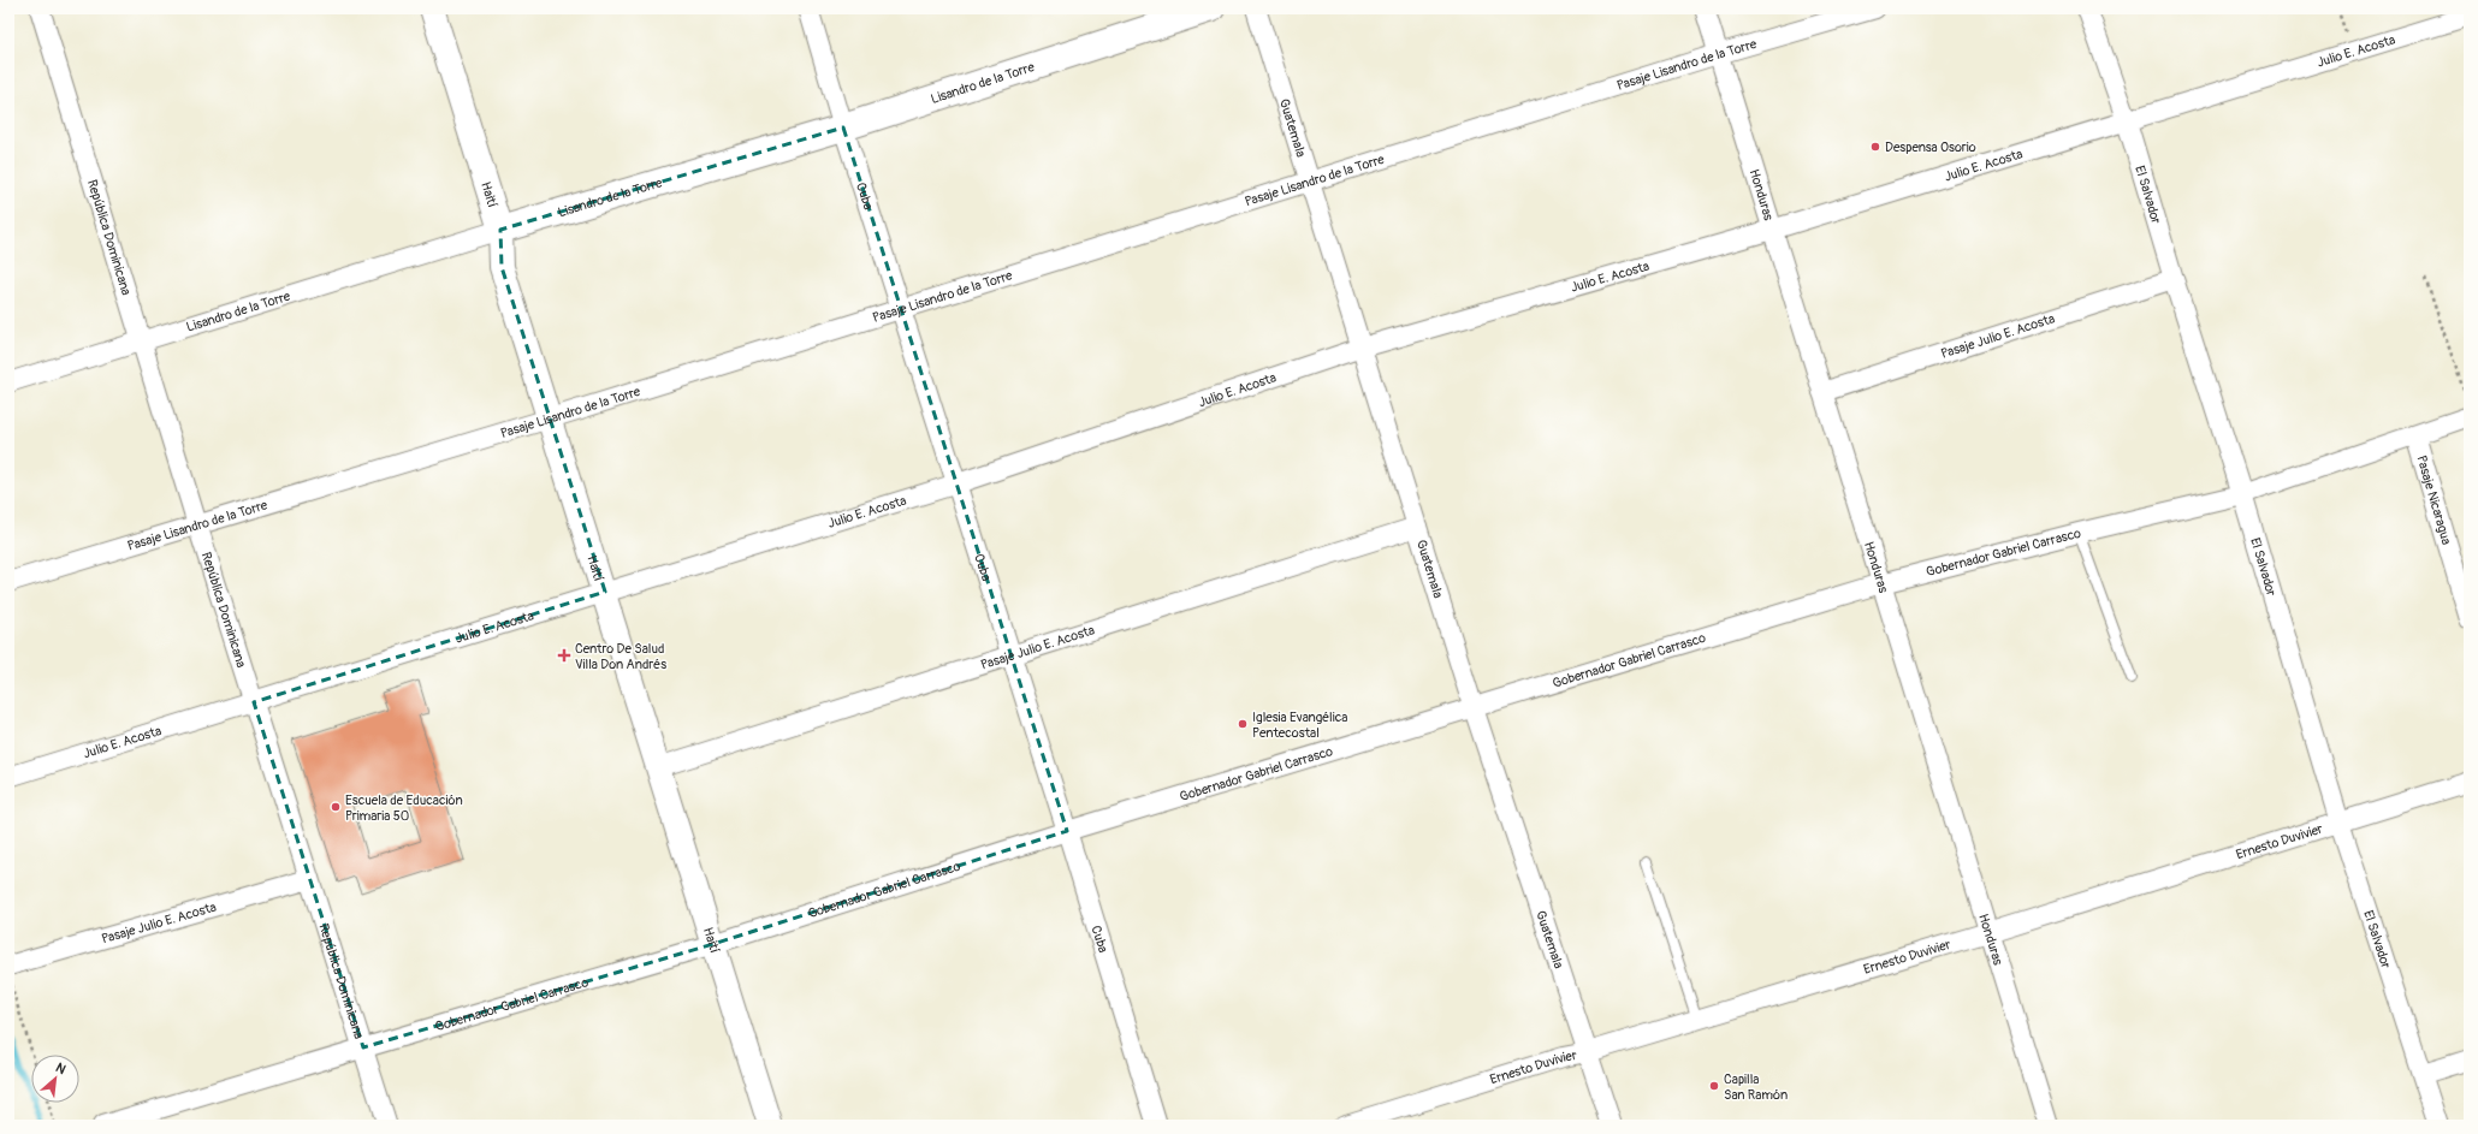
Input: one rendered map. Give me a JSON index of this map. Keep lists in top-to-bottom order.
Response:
{
  "streets": {
    "main road": ["Lisandro de la Torre"],
    "street": [
      "Julio E. Acosta",
      "Pasaje Lisandro de la Torre",
      "Guatemala",
      "Haití",
      "Honduras",
      "El Salvador",
      "Cuba",
      "República Dominicana",
      "Pasaje Julio E. Acosta",
      "Pasaje Nicaragua",
      "Gobernador Gabriel Carrasco",
      "Ernesto Duvivier"
    ]
  },
  "crossings": [
    ["Julio E. Acosta", "Guatemala"],
    ["Julio E. Acosta", "Haití"],
    ["Julio E. Acosta", "Honduras"],
    ["Julio E. Acosta", "El Salvador"],
    ["Julio E. Acosta", "Cuba"],
    ["Julio E. Acosta", "República Dominicana"],
    ["Pasaje Lisandro de la Torre", "Guatemala"],
    ["Pasaje Lisandro de la Torre", "Haití"],
    ["Pasaje Lisandro de la Torre", "Honduras"],
    ["Pasaje Lisandro de la Torre", "Cuba"],
    ["Pasaje Lisandro de la Torre", "República Dominicana"],
    ["Lisandro de la Torre", "Haití"],
    ["Lisandro de la Torre", "Cuba"],
    ["Lisandro de la Torre", "República Dominicana"],
    ["Guatemala", "Pasaje Julio E. Acosta"],
    ["Guatemala", "Gobernador Gabriel Carrasco"],
    ["Guatemala", "Ernesto Duvivier"],
    ["Haití", "Pasaje Julio E. Acosta"],
    ["Haití", "Gobernador Gabriel Carrasco"],
    ["Honduras", "Pasaje Julio E. Acosta"],
    ["Honduras", "Gobernador Gabriel Carrasco"],
    ["Honduras", "Ernesto Duvivier"],
    ["El Salvador", "Pasaje Julio E. Acosta"],
    ["El Salvador", "Gobernador Gabriel Carrasco"],
    ["El Salvador", "Ernesto Duvivier"],
    ["Cuba", "Pasaje Julio E. Acosta"],
    ["Cuba", "Gobernador Gabriel Carrasco"],
    ["República Dominicana", "Pasaje Julio E. Acosta"],
    ["República Dominicana", "Gobernador Gabriel Carrasco"],
    ["Pasaje Nicaragua", "Gobernador Gabriel Carrasco"]
  ],
  "places": {
    "other": [
      "Despensa Osorio",
      "Iglesia Evangélica Pentecostal",
      "Escuela de Educación Primaria 50",
      "Capilla San Ramón"
    ],
    "health": ["Centro De Salud Villa Don Andrés"]
  },
  "north": "top right"
}
